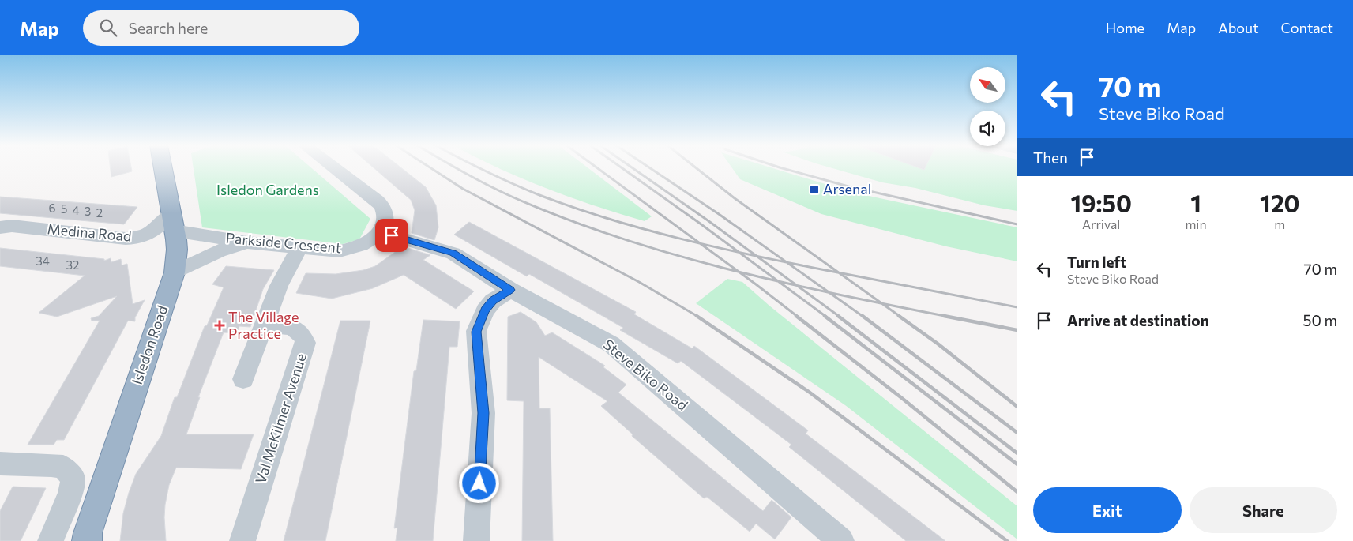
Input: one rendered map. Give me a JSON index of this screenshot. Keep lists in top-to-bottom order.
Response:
{
  "streets": {
    "highway": ["Isledon Road"],
    "street": [
      "Medina Road",
      "Parkside Crescent",
      "Steve Biko Road",
      "Val McKilmer Avenue"
    ]
  },
  "crossings": [
    ["Medina Road", "Parkside Crescent"],
    ["Medina Road", "Isledon Road"],
    ["Parkside Crescent", "Isledon Road"],
    ["Parkside Crescent", "Steve Biko Road"]
  ],
  "parks": ["Isledon Gardens"],
  "places": {
    "transit": ["Arsenal"],
    "health": ["The Village Practice"]
  },
  "house_numbers": [
    "6",
    "5",
    "4",
    "3",
    "2",
    "34",
    "32"
  ],
  "north": "top left",
  "page": {
    "header": "Map",
    "search": "Search here",
    "nav": [
      "Home",
      "Map",
      "About",
      "Contact"
    ],
    "turn": ["70 m", "Steve Biko Road"],
    "then": "Then",
    "eta": [
      "19:50",
      "Arrival",
      "1",
      "min",
      "120",
      "m"
    ],
    "list": [
      {
        "name": "Turn left",
        "note": "Steve Biko Road",
        "value": "70 m"
      },
      {
        "name": "Arrive at destination",
        "value": "50 m"
      }
    ],
    "buttons": ["Exit", "Share"]
  }
}
